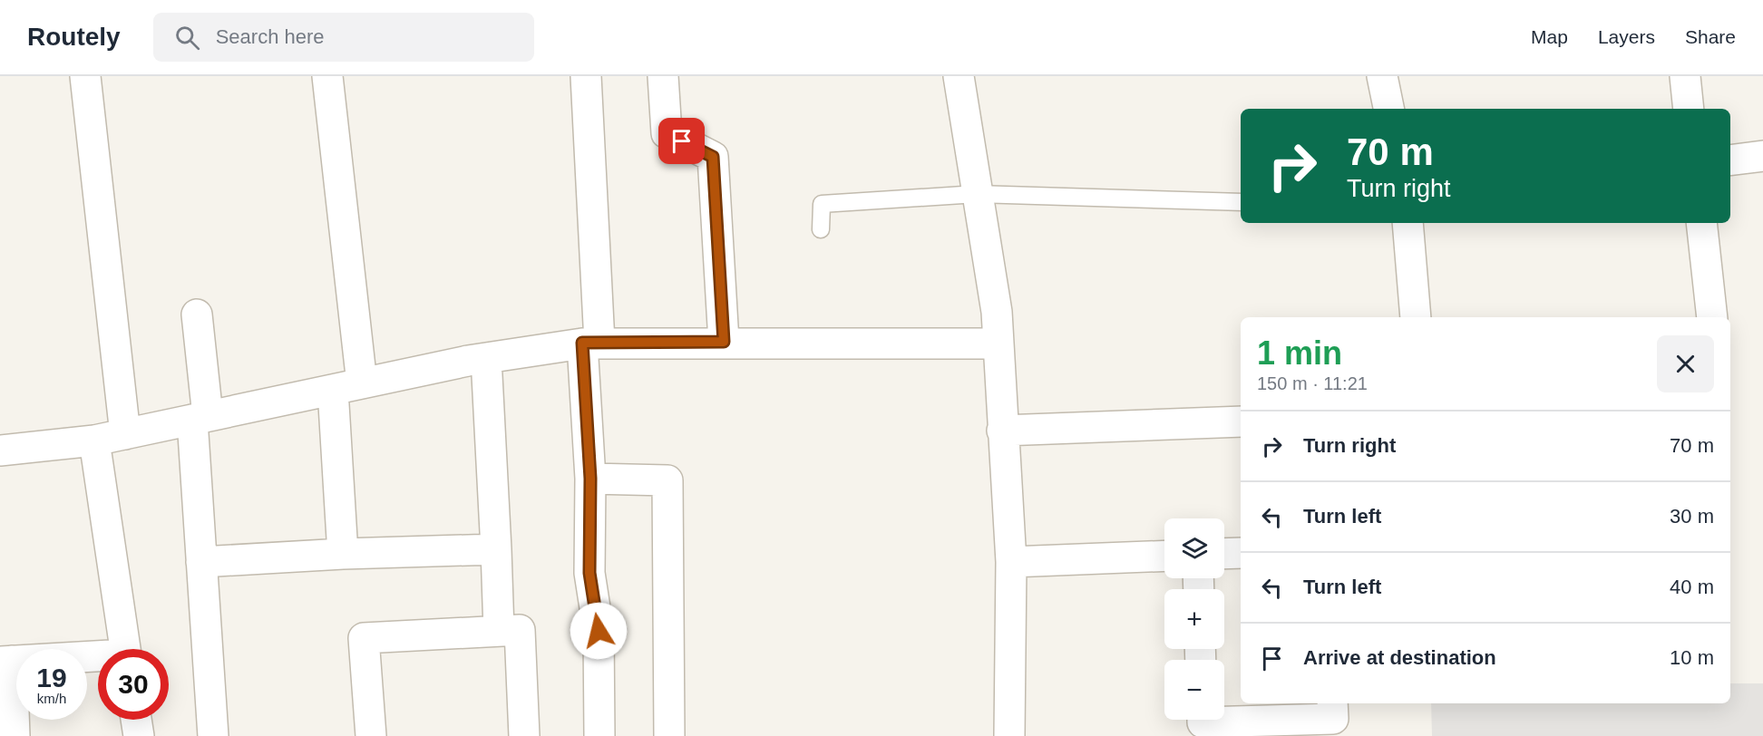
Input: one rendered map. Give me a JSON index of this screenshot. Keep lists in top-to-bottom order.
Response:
{
  "page": {
    "header": "Routely",
    "search": "Search here",
    "nav": ["Map", "Layers", "Share"],
    "turn": ["70 m", "Turn right"],
    "heading": ["1 min", "150 m · 11:21"],
    "list": [
      {
        "name": "Turn right",
        "value": "70 m"
      },
      {
        "name": "Turn left",
        "value": "30 m"
      },
      {
        "name": "Turn left",
        "value": "40 m"
      },
      {
        "name": "Arrive at destination",
        "value": "10 m"
      }
    ],
    "map_buttons": ["+", "−"],
    "speed": "19 km/h",
    "limit": "30"
  }
}
